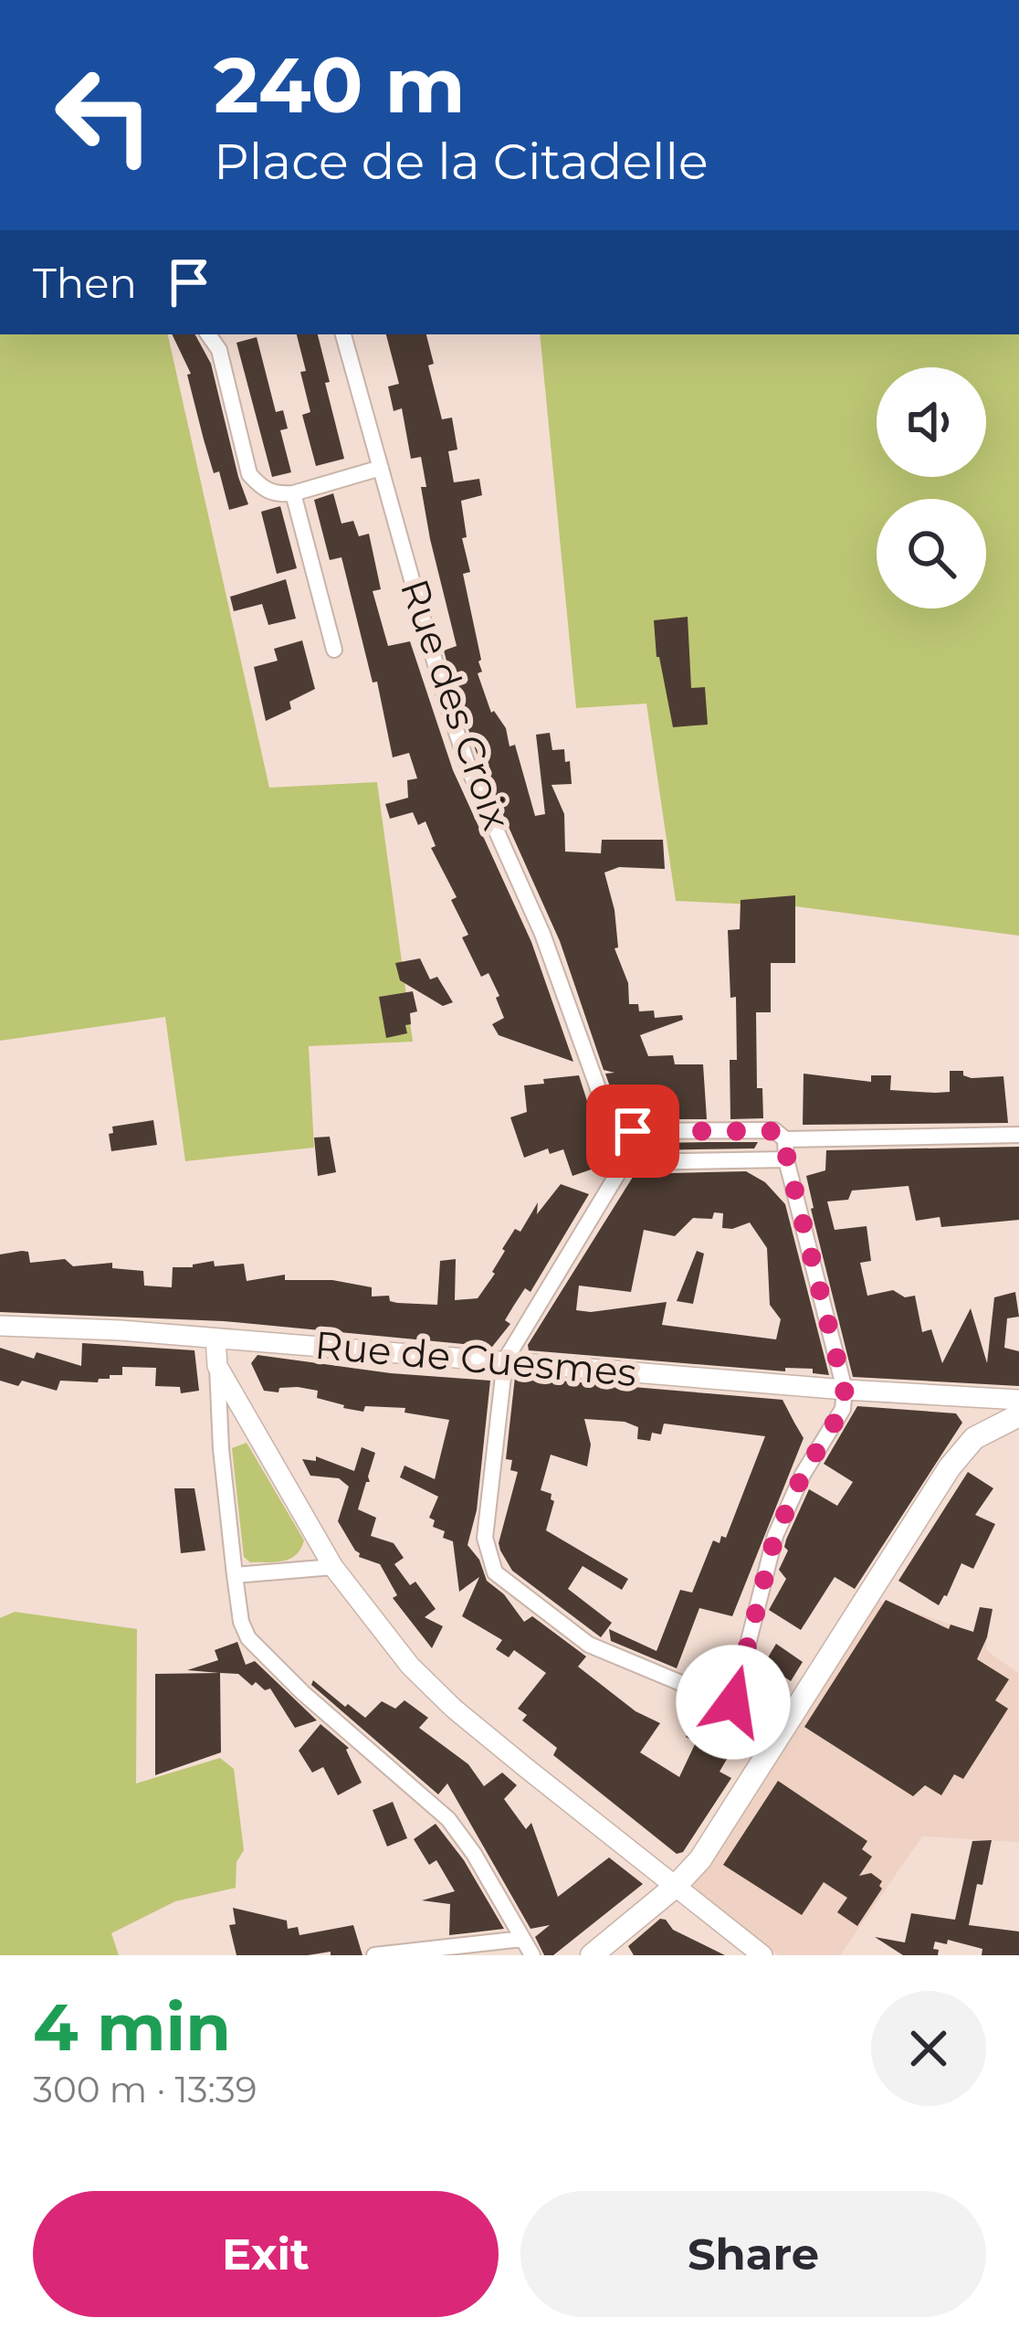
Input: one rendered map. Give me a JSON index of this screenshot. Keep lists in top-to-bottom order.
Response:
{
  "streets": {
    "street": ["Rue des Croix", "Rue de Cuesmes"]
  },
  "page": {
    "turn": ["240 m", "Place de la Citadelle"],
    "then": "Then",
    "heading": ["4 min", "300 m · 13:39"],
    "buttons": ["Exit", "Share"]
  }
}
